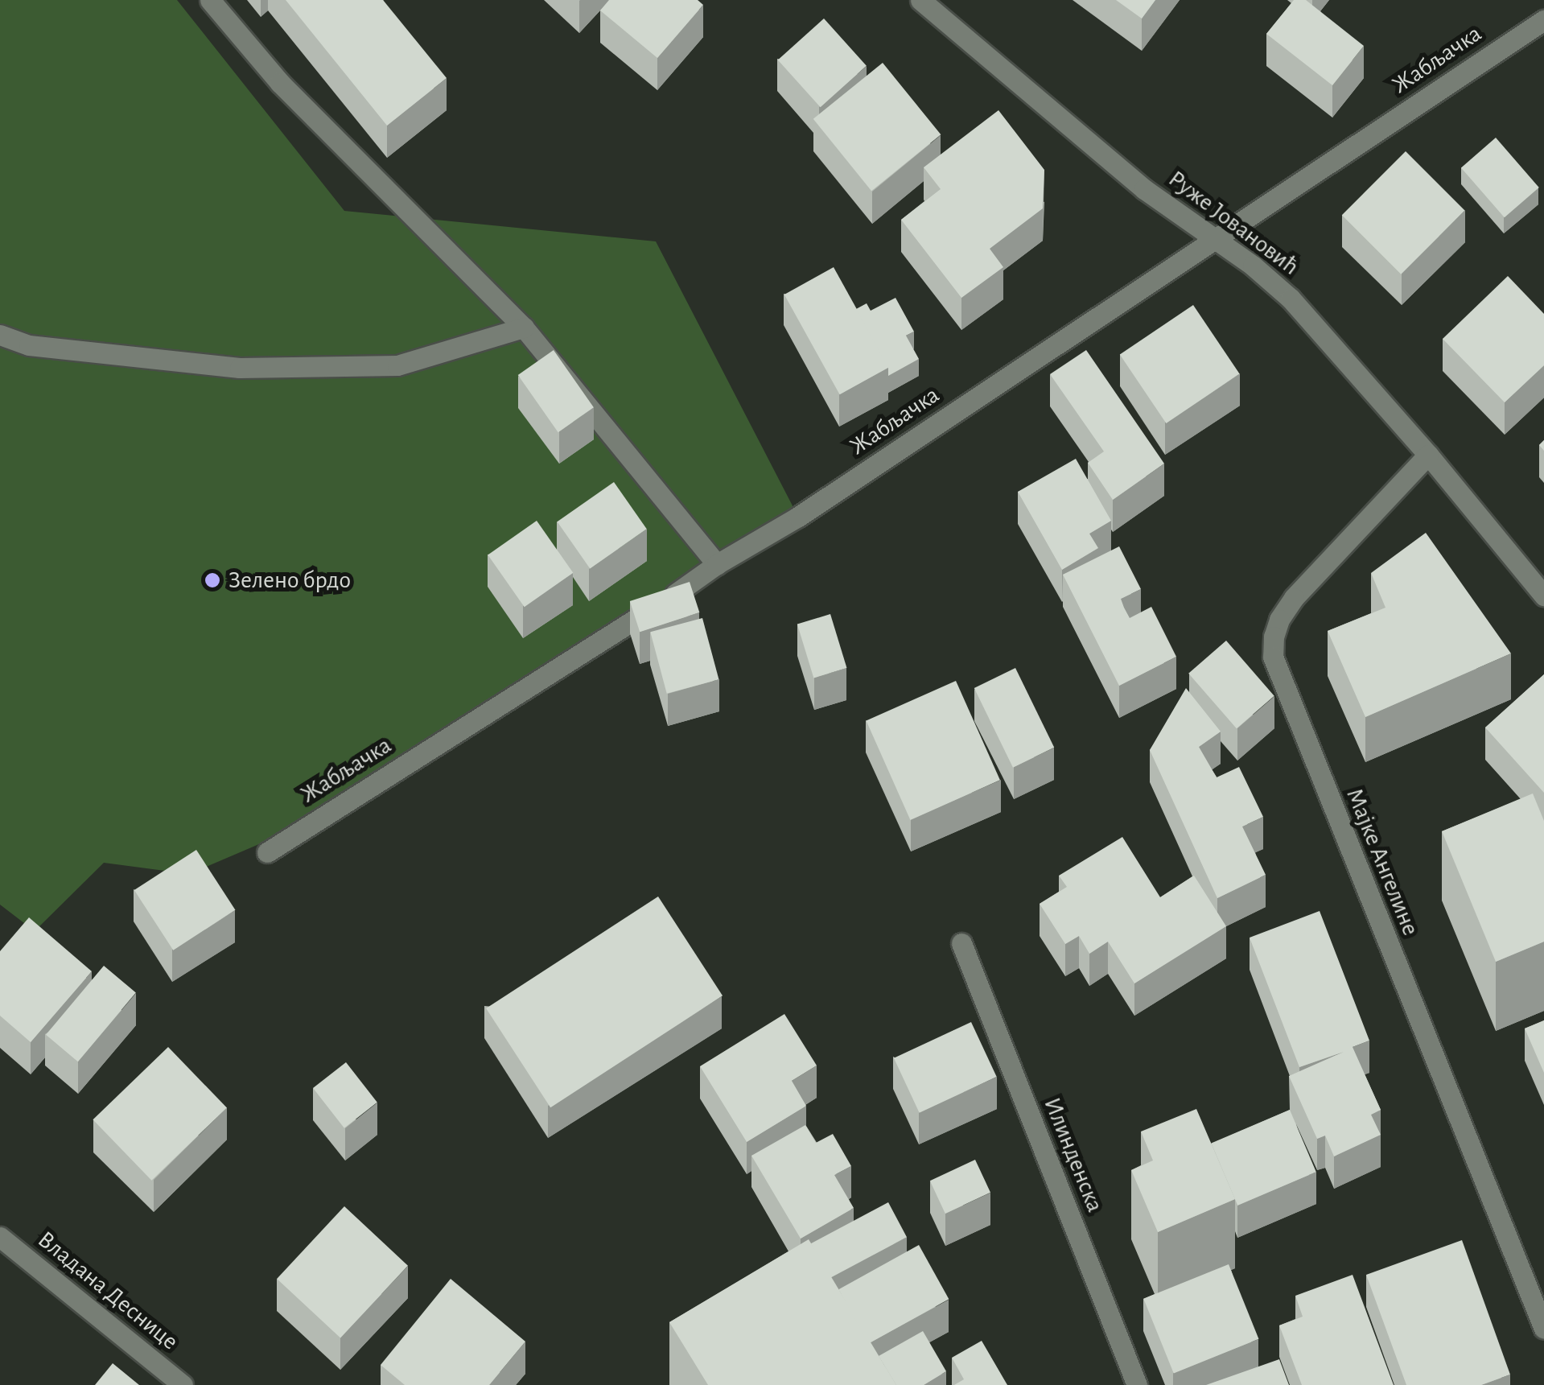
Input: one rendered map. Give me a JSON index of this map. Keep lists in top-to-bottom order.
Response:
{
  "streets": {
    "street": [
      "Жабљачка",
      "Руже Јовановић",
      "Мајке Ангелине",
      "Илинденска",
      "Владана Деснице"
    ]
  },
  "crossings": [
    ["Жабљачка", "Руже Јовановић"],
    ["Руже Јовановић", "Мајке Ангелине"]
  ],
  "places": ["Зелено брдо"]
}
